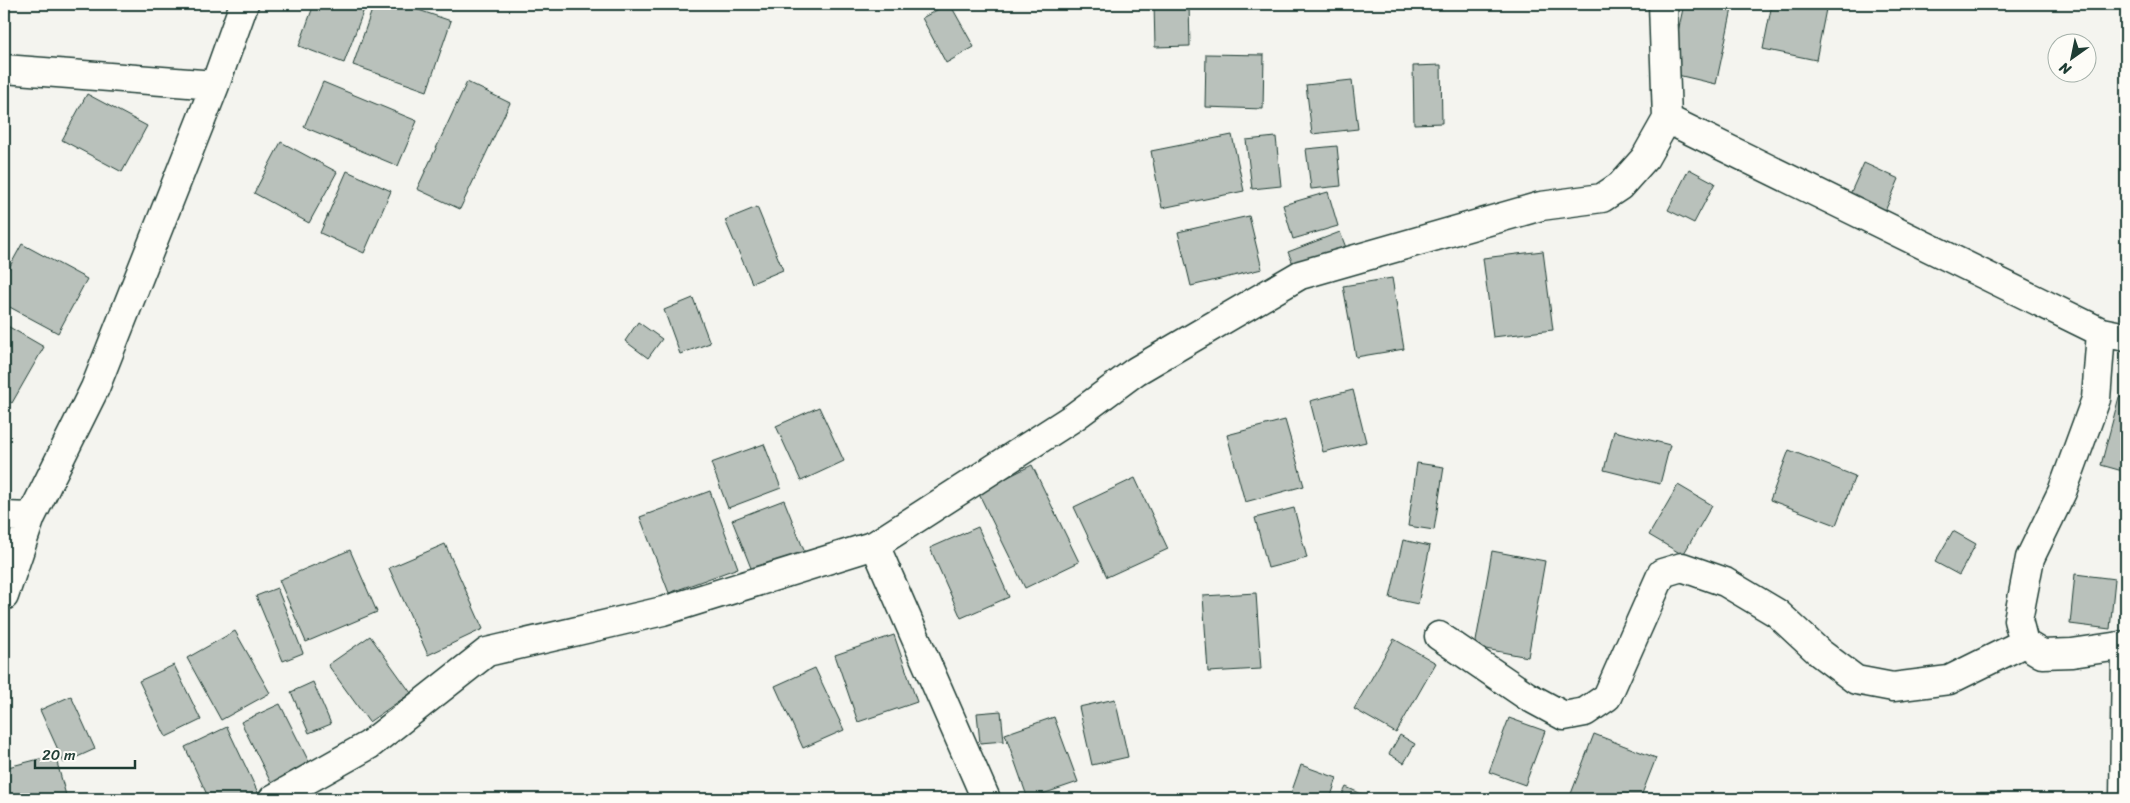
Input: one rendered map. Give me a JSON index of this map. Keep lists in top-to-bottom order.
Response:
{
  "scale_bar": "20 m",
  "north": "bottom left"
}
